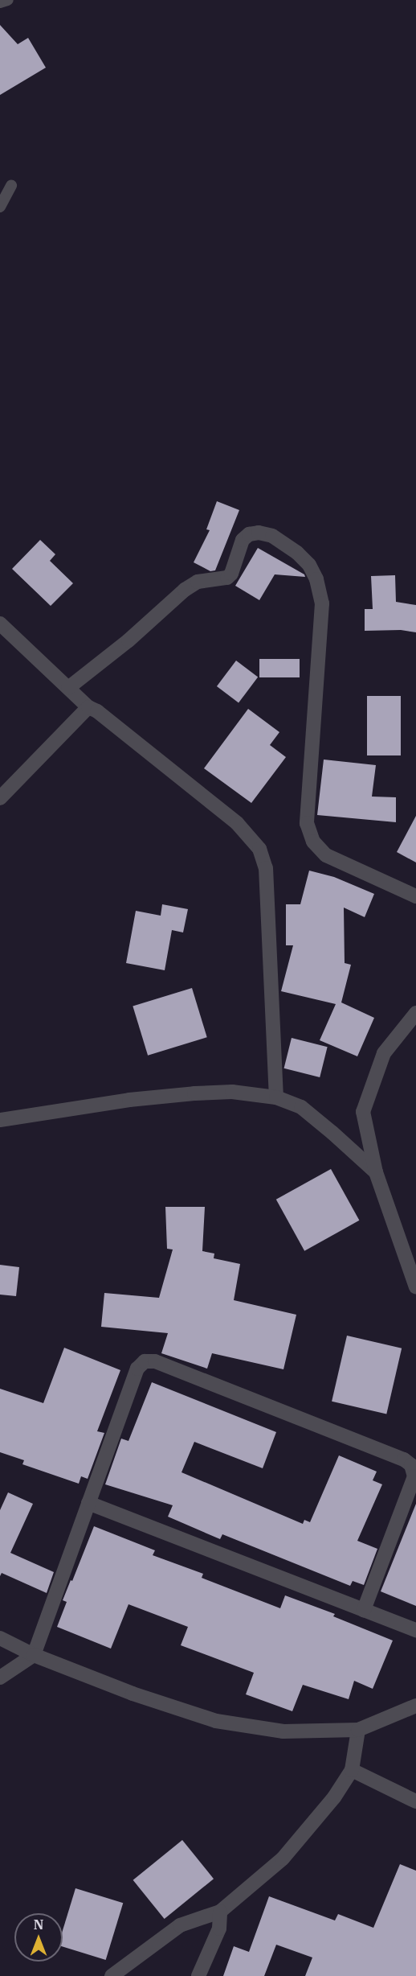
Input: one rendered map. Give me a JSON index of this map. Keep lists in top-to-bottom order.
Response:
{
  "north": "top"
}
